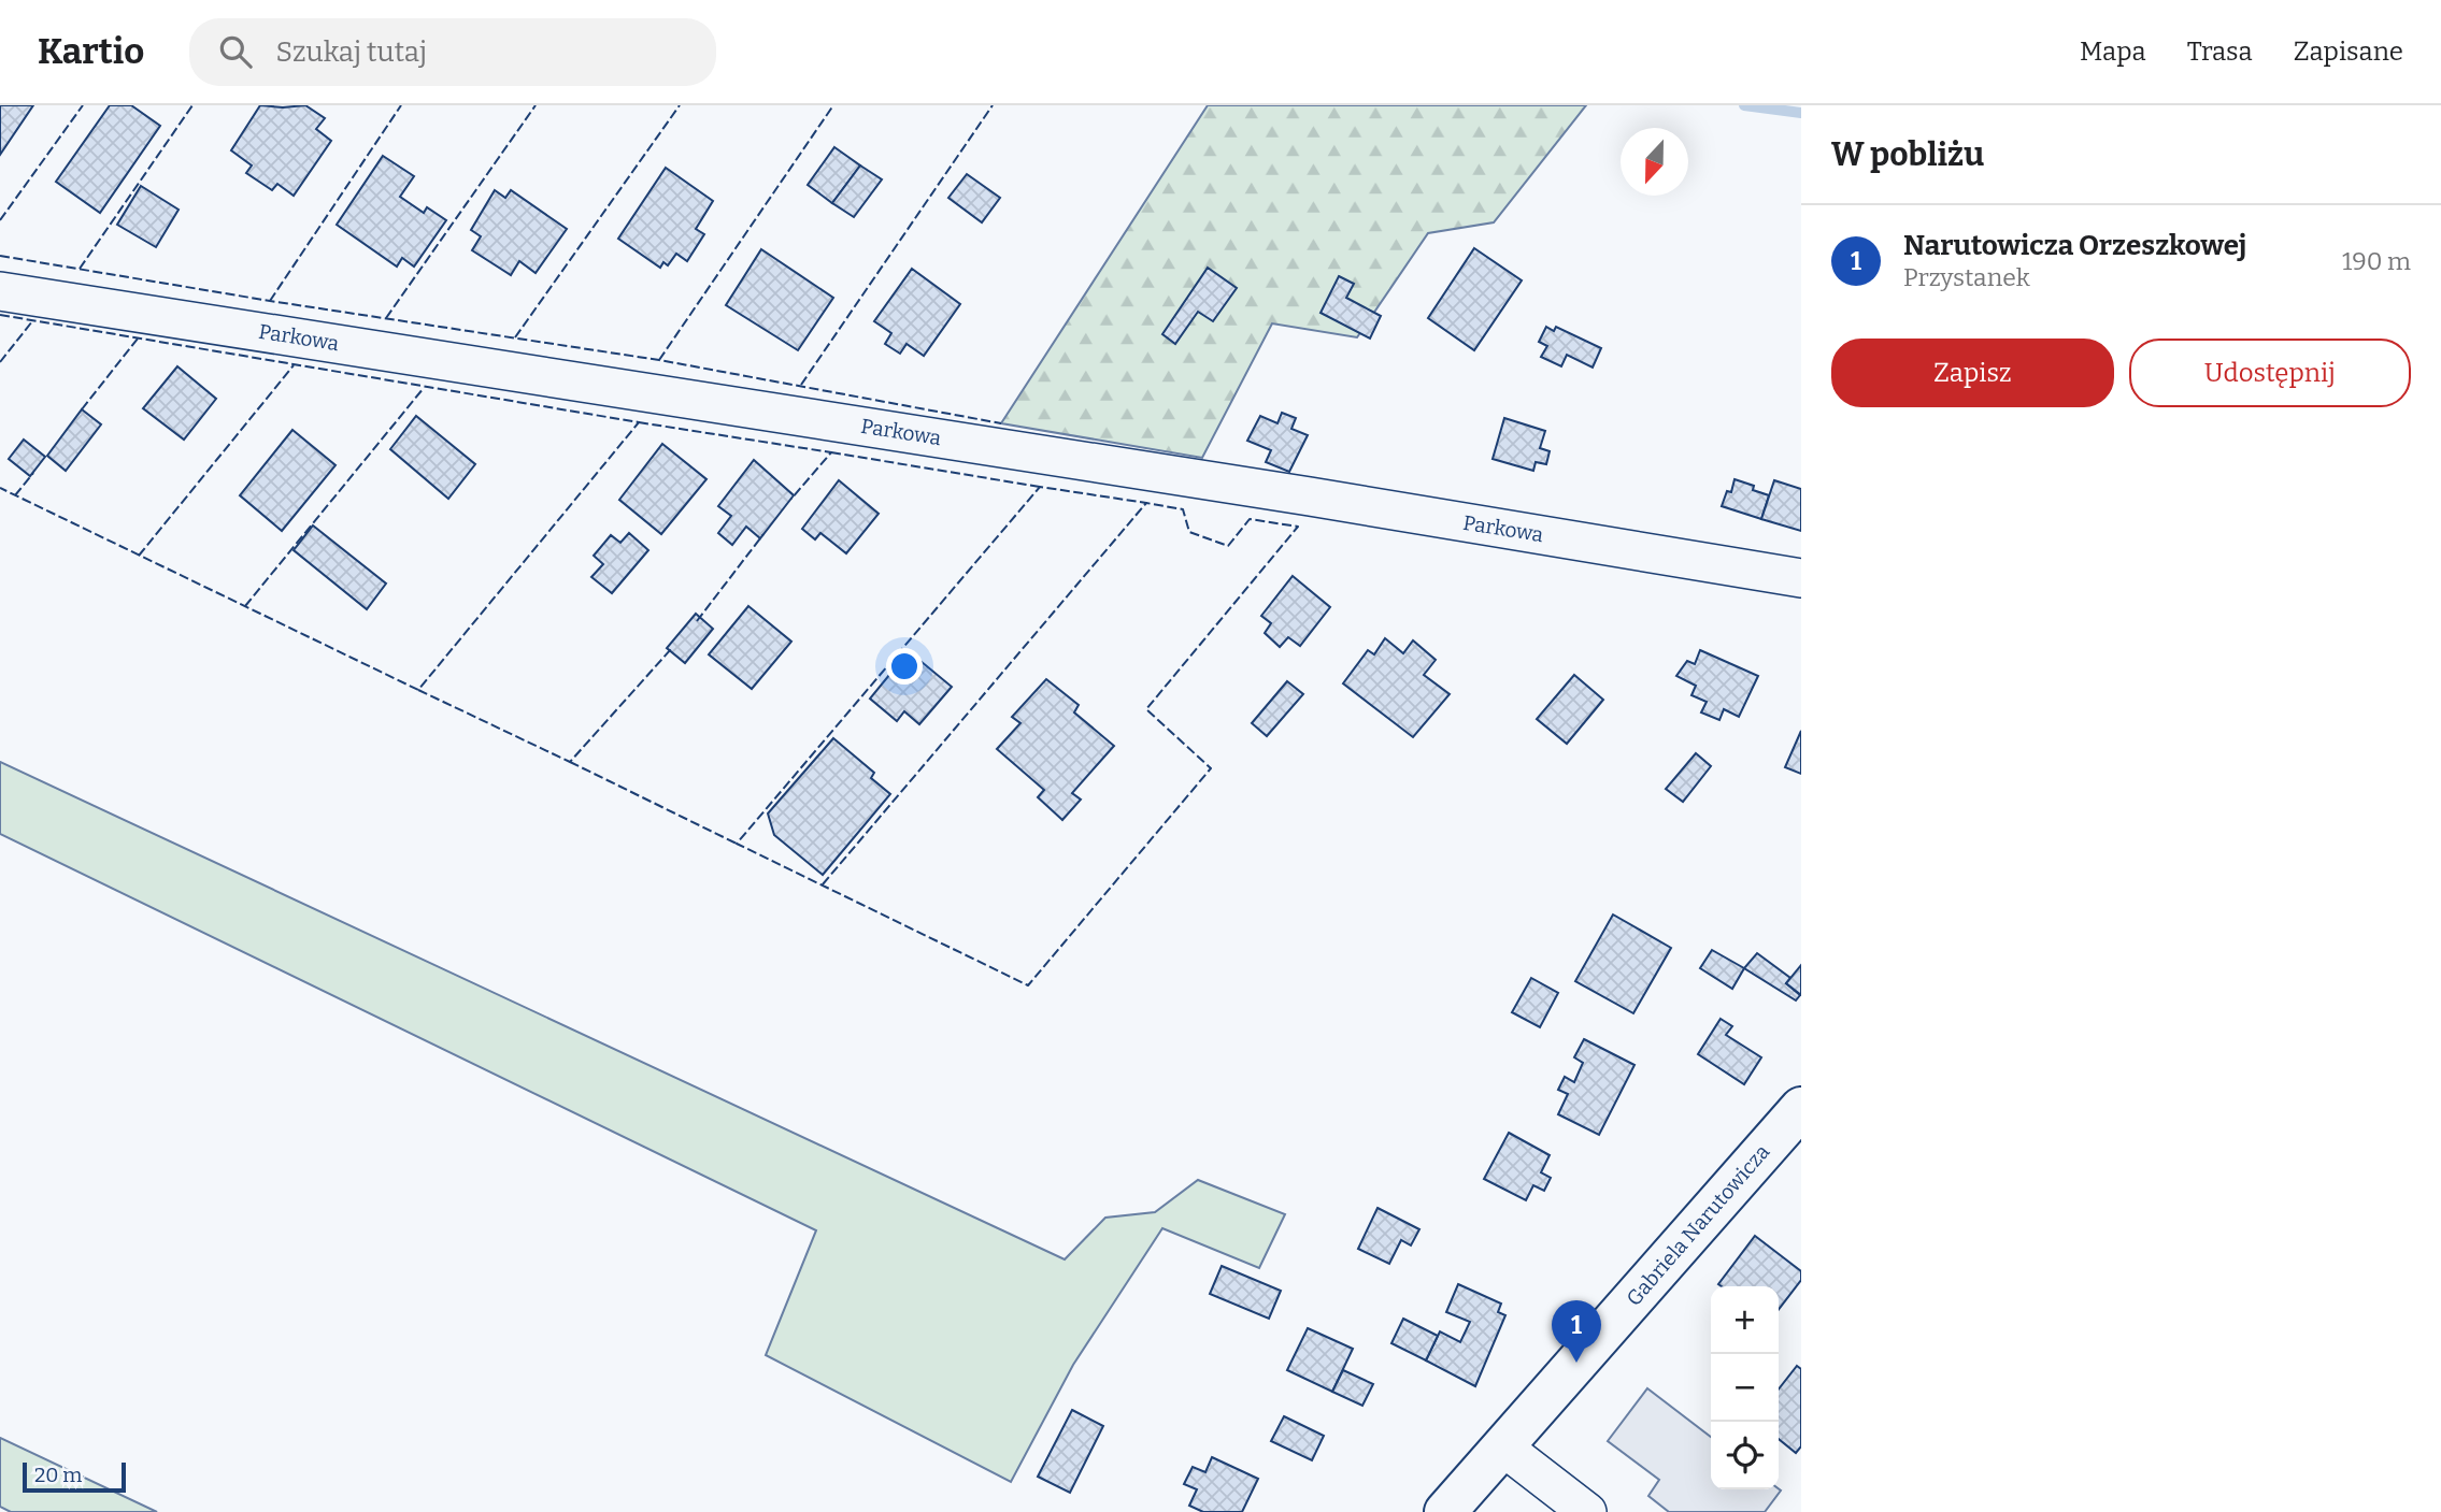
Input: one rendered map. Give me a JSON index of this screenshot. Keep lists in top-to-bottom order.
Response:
{
  "streets": {
    "main road": ["Gabriela Narutowicza"],
    "street": ["Parkowa"]
  },
  "scale_bar": "20 m",
  "north": "bottom",
  "page": {
    "header": "Kartio",
    "search": "Szukaj tutaj",
    "nav": ["Mapa", "Trasa", "Zapisane"],
    "heading": "W pobliżu",
    "list": [
      {
        "mark": "1",
        "name": "Narutowicza Orzeszkowej",
        "note": "Przystanek",
        "value": "190 m"
      }
    ],
    "buttons": ["Zapisz", "Udostępnij"],
    "map_buttons": ["+", "−"],
    "pins": "1",
    "scale": "20 m"
  }
}
